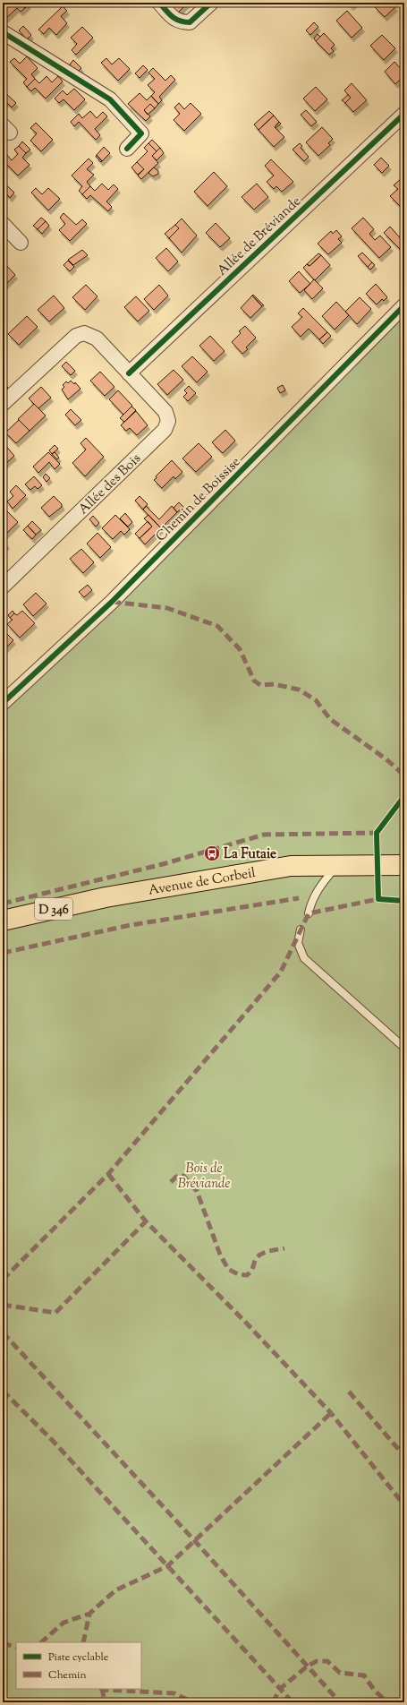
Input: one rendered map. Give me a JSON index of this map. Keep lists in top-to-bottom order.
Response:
{
  "streets": {
    "main road": ["Avenue de Corbeil", "D 346"],
    "street": ["Allée de Bréviande", "Allée des Bois", "Chemin de Boissise"]
  },
  "crossings": [
    ["Allée de Bréviande", "Allée des Bois"],
    ["Avenue de Corbeil", "D 346"]
  ],
  "parks": ["Bois de Bréviande"],
  "places": {
    "bus stop": ["La Futaie"]
  },
  "legend": ["Piste cyclable", "Chemin"]
}
